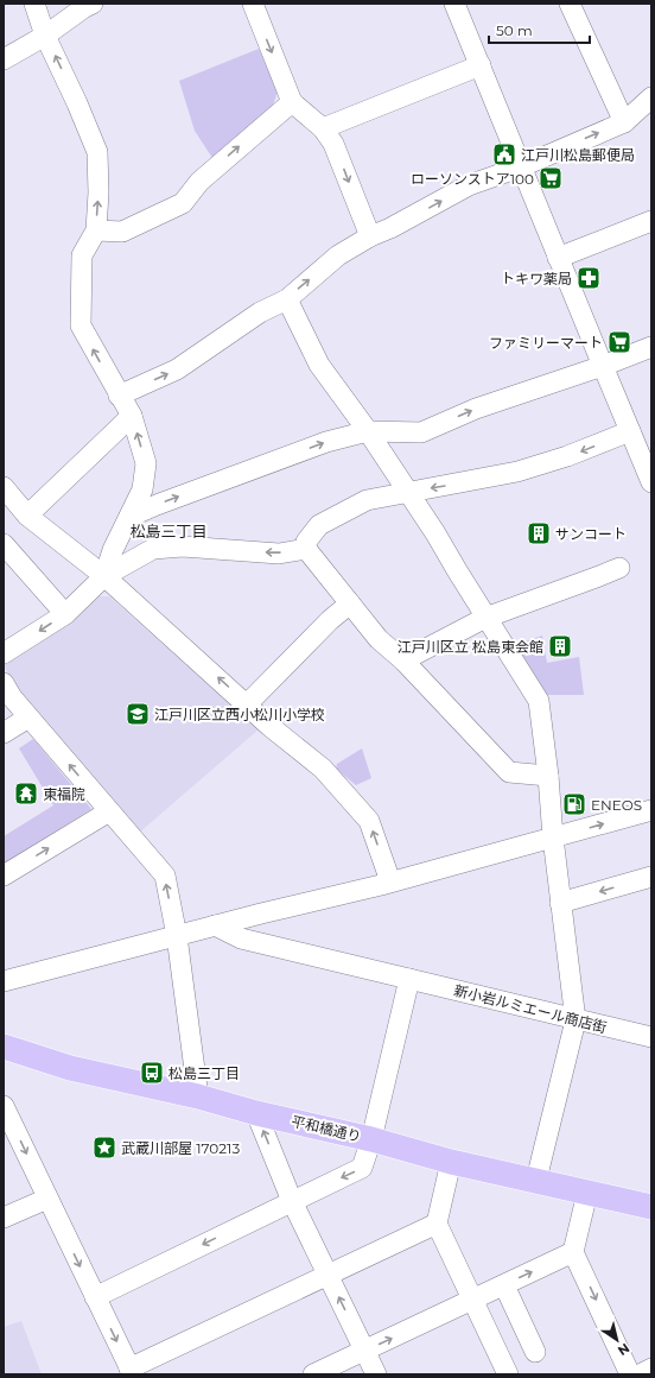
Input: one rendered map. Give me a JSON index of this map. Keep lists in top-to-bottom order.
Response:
{
  "streets": {
    "main road": ["平和橋通り"],
    "street": ["新小岩ルミエール商店街"]
  },
  "districts": ["松島三丁目"],
  "places": {
    "public building": ["江戸川松島郵便局"],
    "supermarket": ["ローソンストア100", "ファミリーマート"],
    "pharmacy": ["トキワ薬局"],
    "building": ["サンコート", "江戸川区立 松島東会館"],
    "school or university": ["江戸川区立西小松川小学校"],
    "temple": ["東福院"],
    "fuel station": ["ENEOS"],
    "bus stop": ["松島三丁目"],
    "place": ["武蔵川部屋 170213"]
  },
  "scale_bar": "50 m",
  "north": "bottom right"
}
